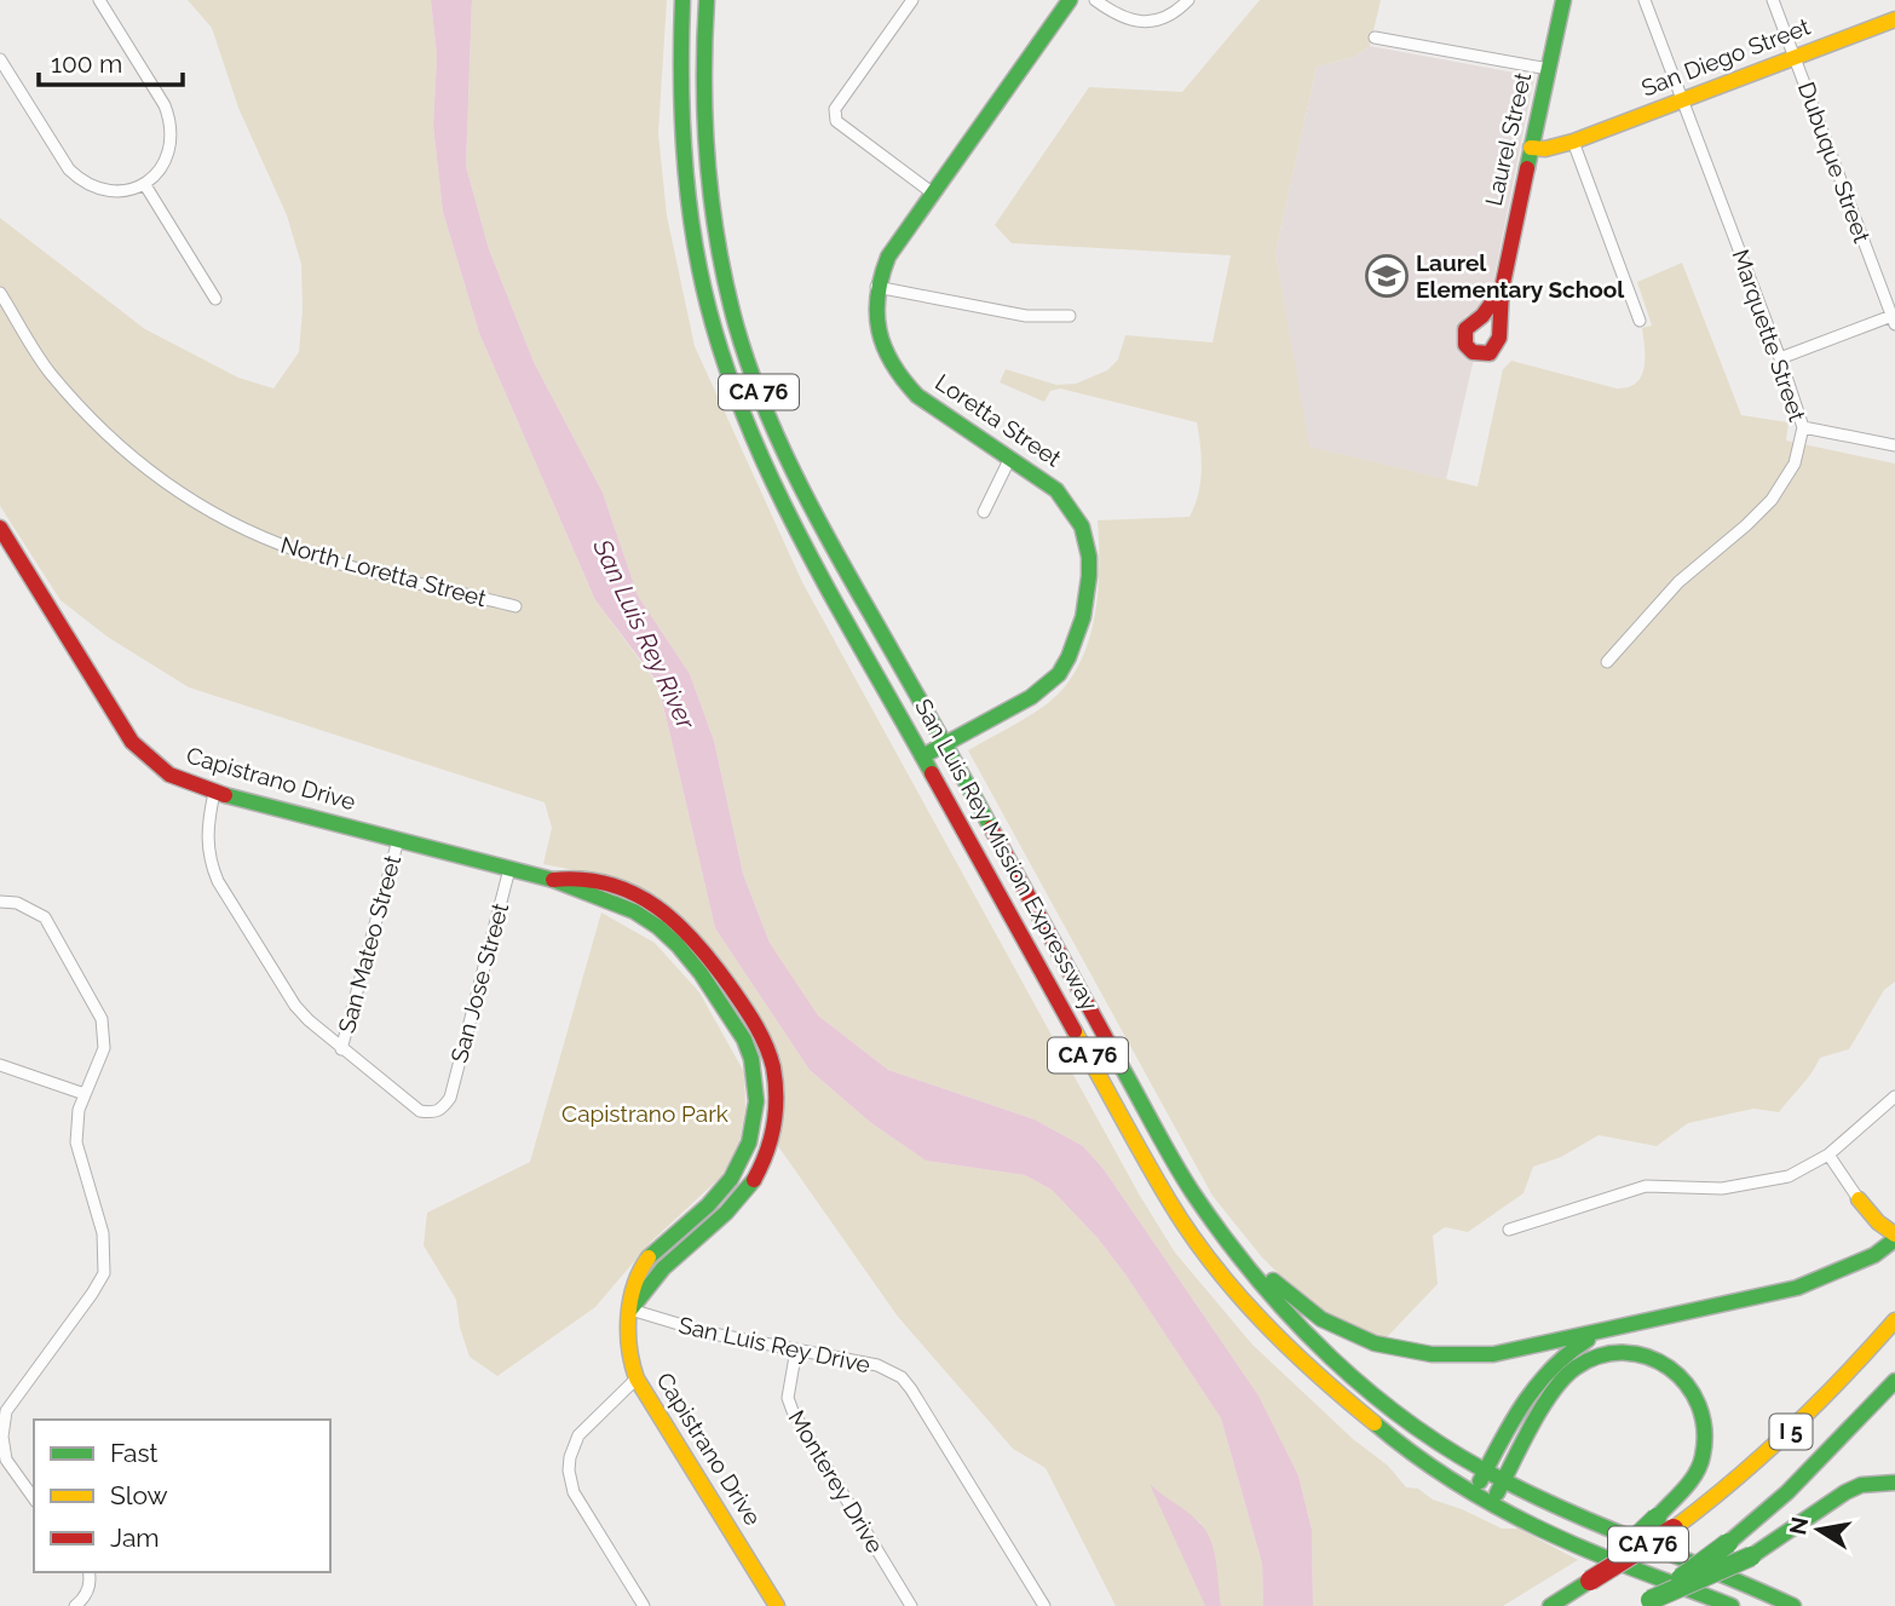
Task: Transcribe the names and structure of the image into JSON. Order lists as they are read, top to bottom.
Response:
{
  "streets": {
    "main road": [
      "San Diego Street",
      "Laurel Street",
      "CA 76",
      "Loretta Street",
      "Capistrano Drive",
      "San Luis Rey Mission Expressway",
      "I 5"
    ],
    "street": [
      "Dubuque Street",
      "Marquette Street",
      "North Loretta Street",
      "San Mateo Street",
      "San Jose Street",
      "San Luis Rey Drive",
      "Monterey Drive"
    ]
  },
  "crossings": [
    ["San Diego Street", "Laurel Street"],
    ["San Diego Street", "Dubuque Street"],
    ["San Diego Street", "Marquette Street"],
    ["CA 76", "San Luis Rey Mission Expressway"],
    ["Loretta Street", "San Luis Rey Mission Expressway"],
    ["Capistrano Drive", "San Mateo Street"],
    ["Capistrano Drive", "San Jose Street"],
    ["Capistrano Drive", "San Luis Rey Drive"],
    ["San Mateo Street", "San Jose Street"],
    ["San Luis Rey Drive", "Monterey Drive"]
  ],
  "water": ["San Luis Rey River"],
  "parks": ["Capistrano Park"],
  "places": {
    "school or university": ["Laurel Elementary School"]
  },
  "legend": ["Fast", "Slow", "Jam"],
  "scale_bar": "100 m",
  "north": "left"
}
